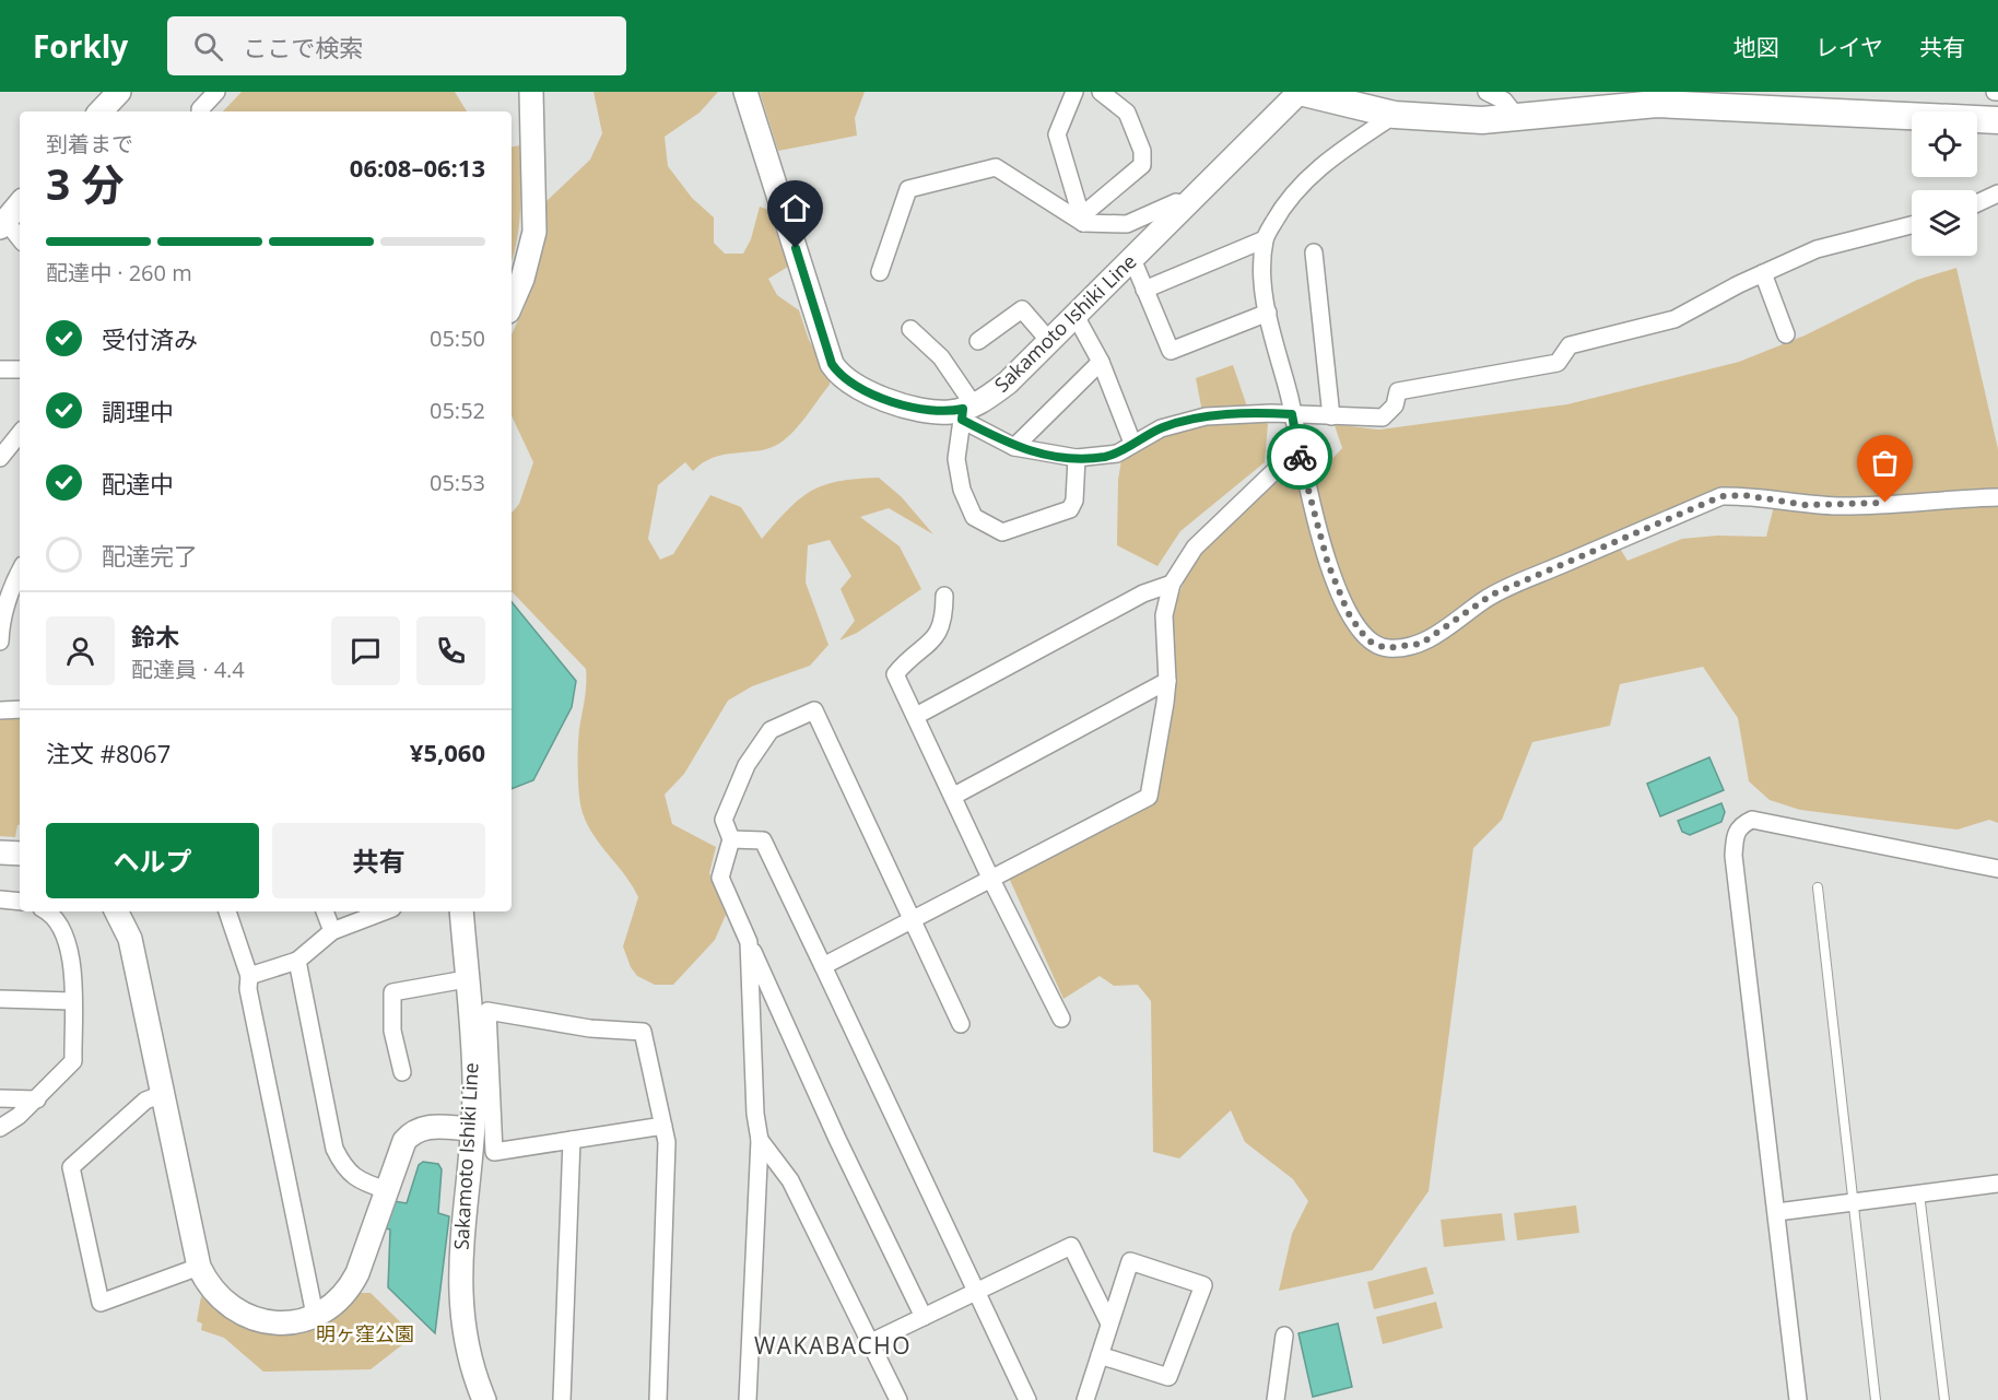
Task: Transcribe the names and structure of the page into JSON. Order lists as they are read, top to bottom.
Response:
{
  "streets": {
    "main road": ["Sakamoto Ishiki Line"]
  },
  "districts": ["WAKABACHO"],
  "parks": ["明ヶ窪公園"],
  "page": {
    "header": "Forkly",
    "search": "ここで検索",
    "nav": ["地図", "レイヤ", "共有"],
    "heading": ["3 分", "到着まで", "06:08–06:13"],
    "panel": [
      "鈴木",
      "配達員 · 4.4",
      "注文 #8067",
      "¥5,060"
    ],
    "bar": "配達中 · 260 m",
    "list": [
      ["受付済み", "05:50"],
      ["調理中", "05:52"],
      ["配達中", "05:53"],
      "配達完了"
    ],
    "buttons": ["ヘルプ", "共有"]
  }
}
